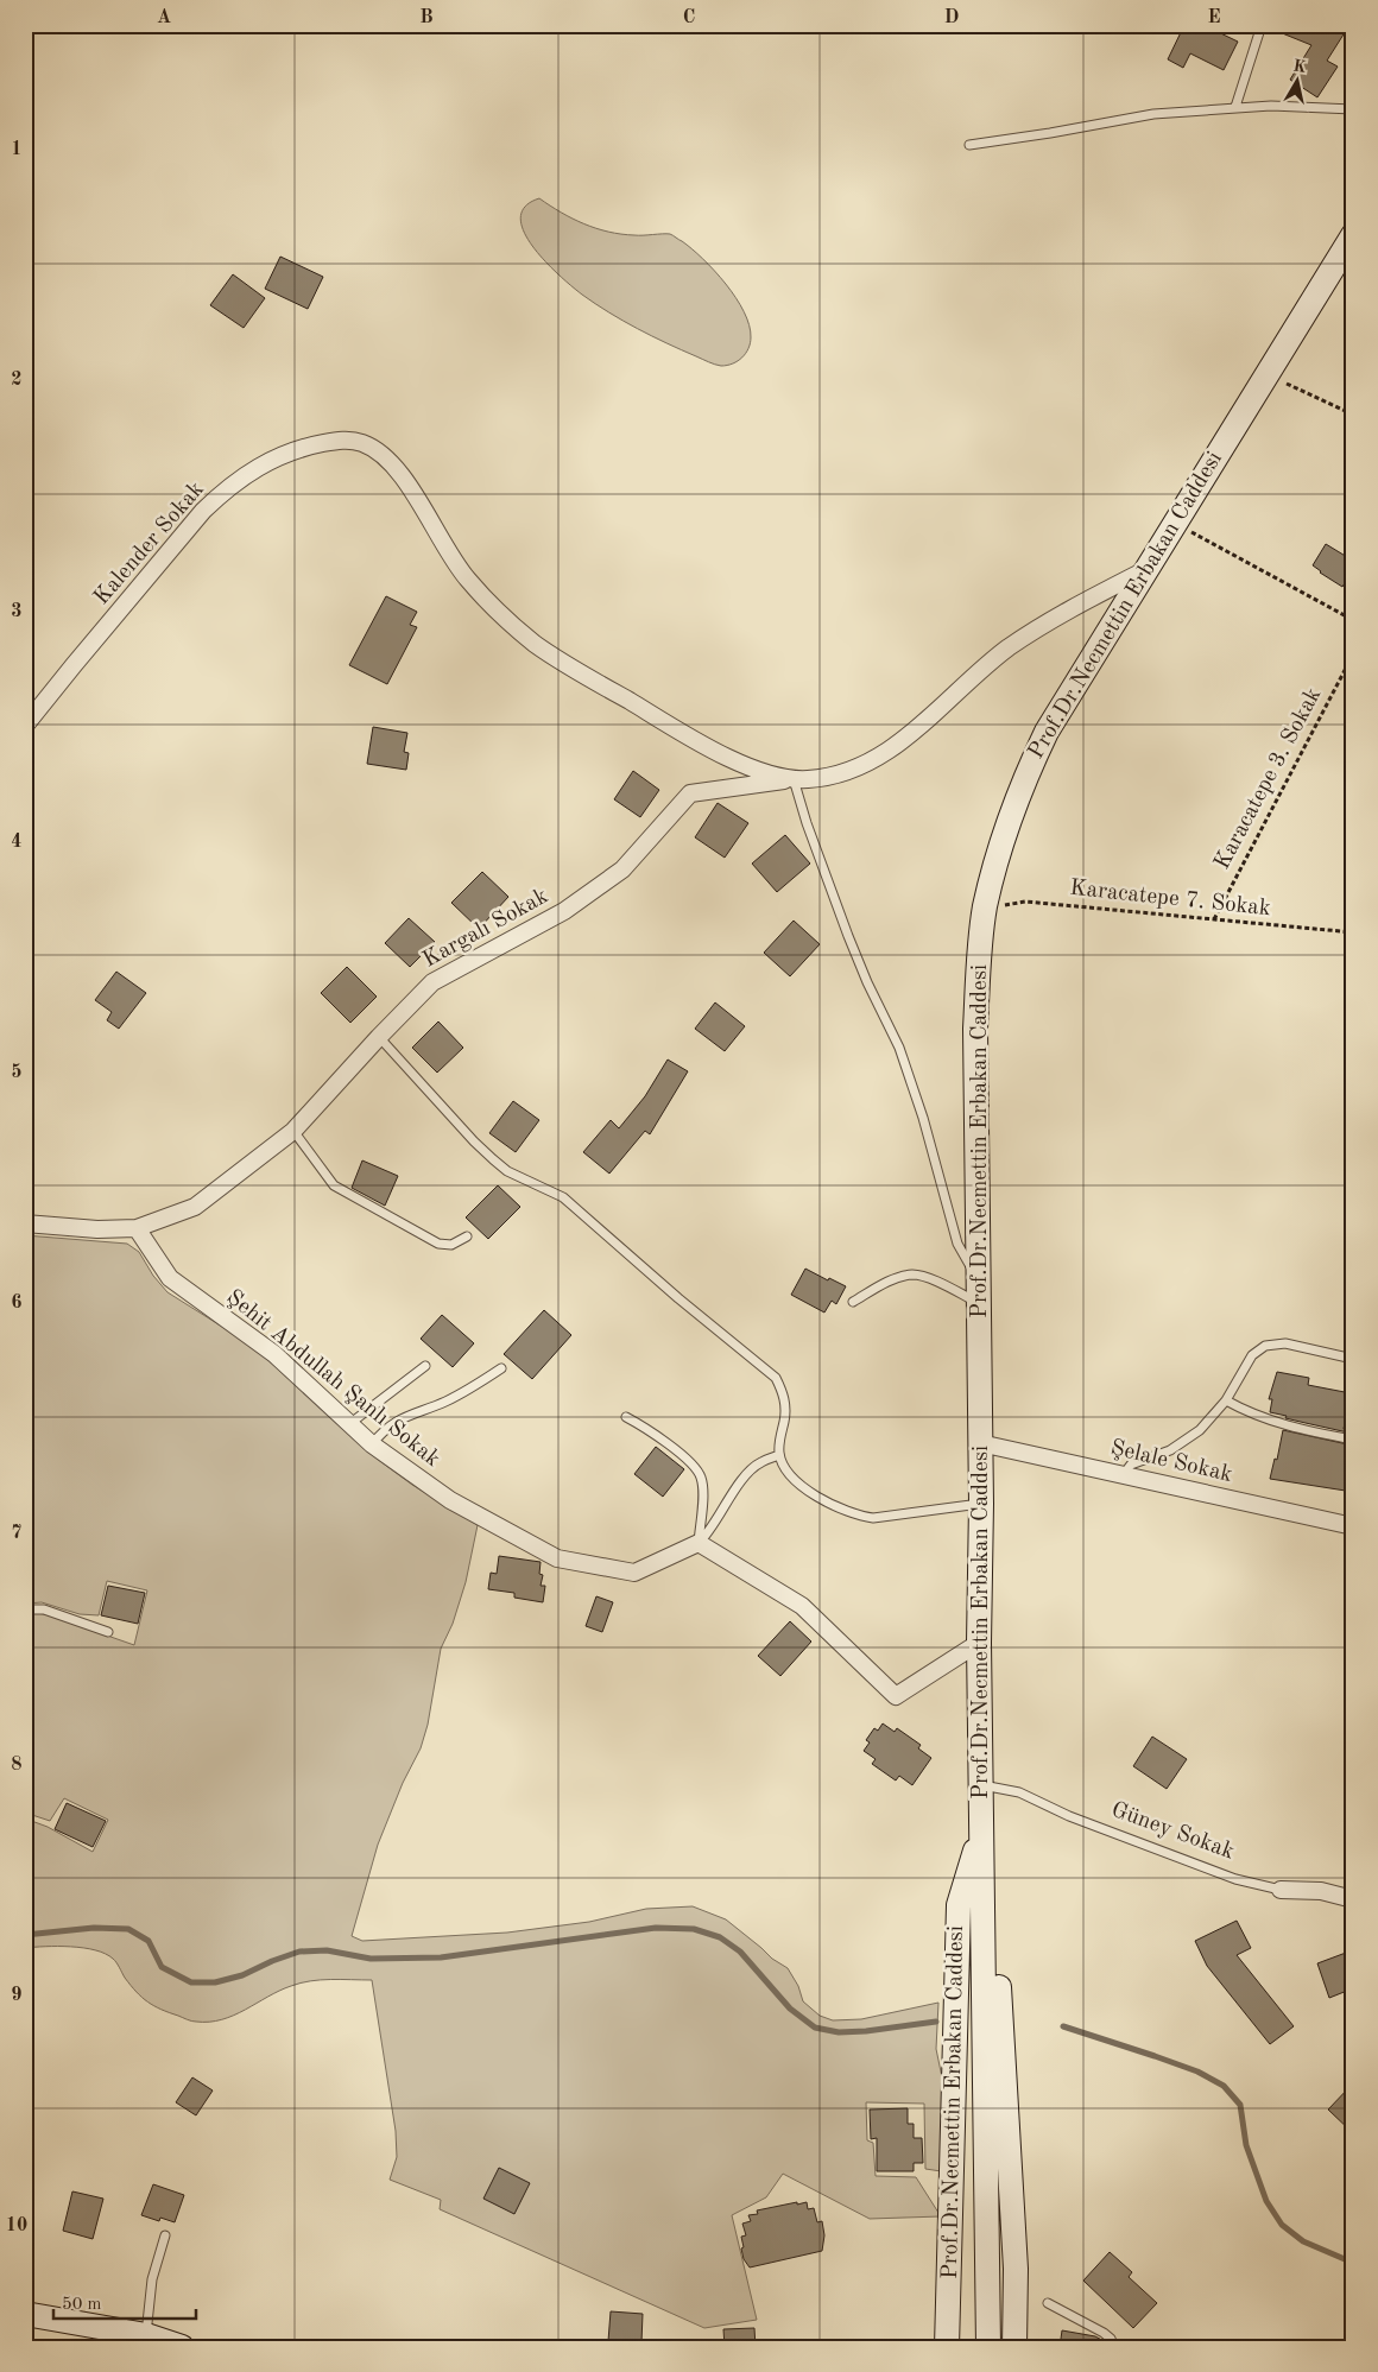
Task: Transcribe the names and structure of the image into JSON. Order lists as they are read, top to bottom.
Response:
{
  "streets": {
    "main road": ["Prof.Dr.Necmettin Erbakan Caddesi"],
    "street": [
      "Kalender Sokak",
      "Kargalı Sokak",
      "Şehit Abdullah Şanlı Sokak",
      "Şelale Sokak",
      "Güney Sokak"
    ],
    "path": ["Karacatepe 3. Sokak", "Karacatepe 7. Sokak"]
  },
  "crossings": [
    ["Kalender Sokak", "Kargalı Sokak"],
    ["Prof.Dr.Necmettin Erbakan Caddesi", "Karacatepe 7. Sokak"],
    ["Prof.Dr.Necmettin Erbakan Caddesi", "Kargalı Sokak"],
    ["Prof.Dr.Necmettin Erbakan Caddesi", "Şelale Sokak"],
    ["Prof.Dr.Necmettin Erbakan Caddesi", "Güney Sokak"],
    ["Karacatepe 3. Sokak", "Karacatepe 7. Sokak"],
    ["Kargalı Sokak", "Şehit Abdullah Şanlı Sokak"]
  ],
  "scale_bar": "50 m",
  "north": "top",
  "grid": {
    "columns": [
      "A",
      "B",
      "C",
      "D",
      "E"
    ],
    "rows": [
      "1",
      "2",
      "3",
      "4",
      "5",
      "6",
      "7",
      "8",
      "9",
      "10"
    ]
  }
}
